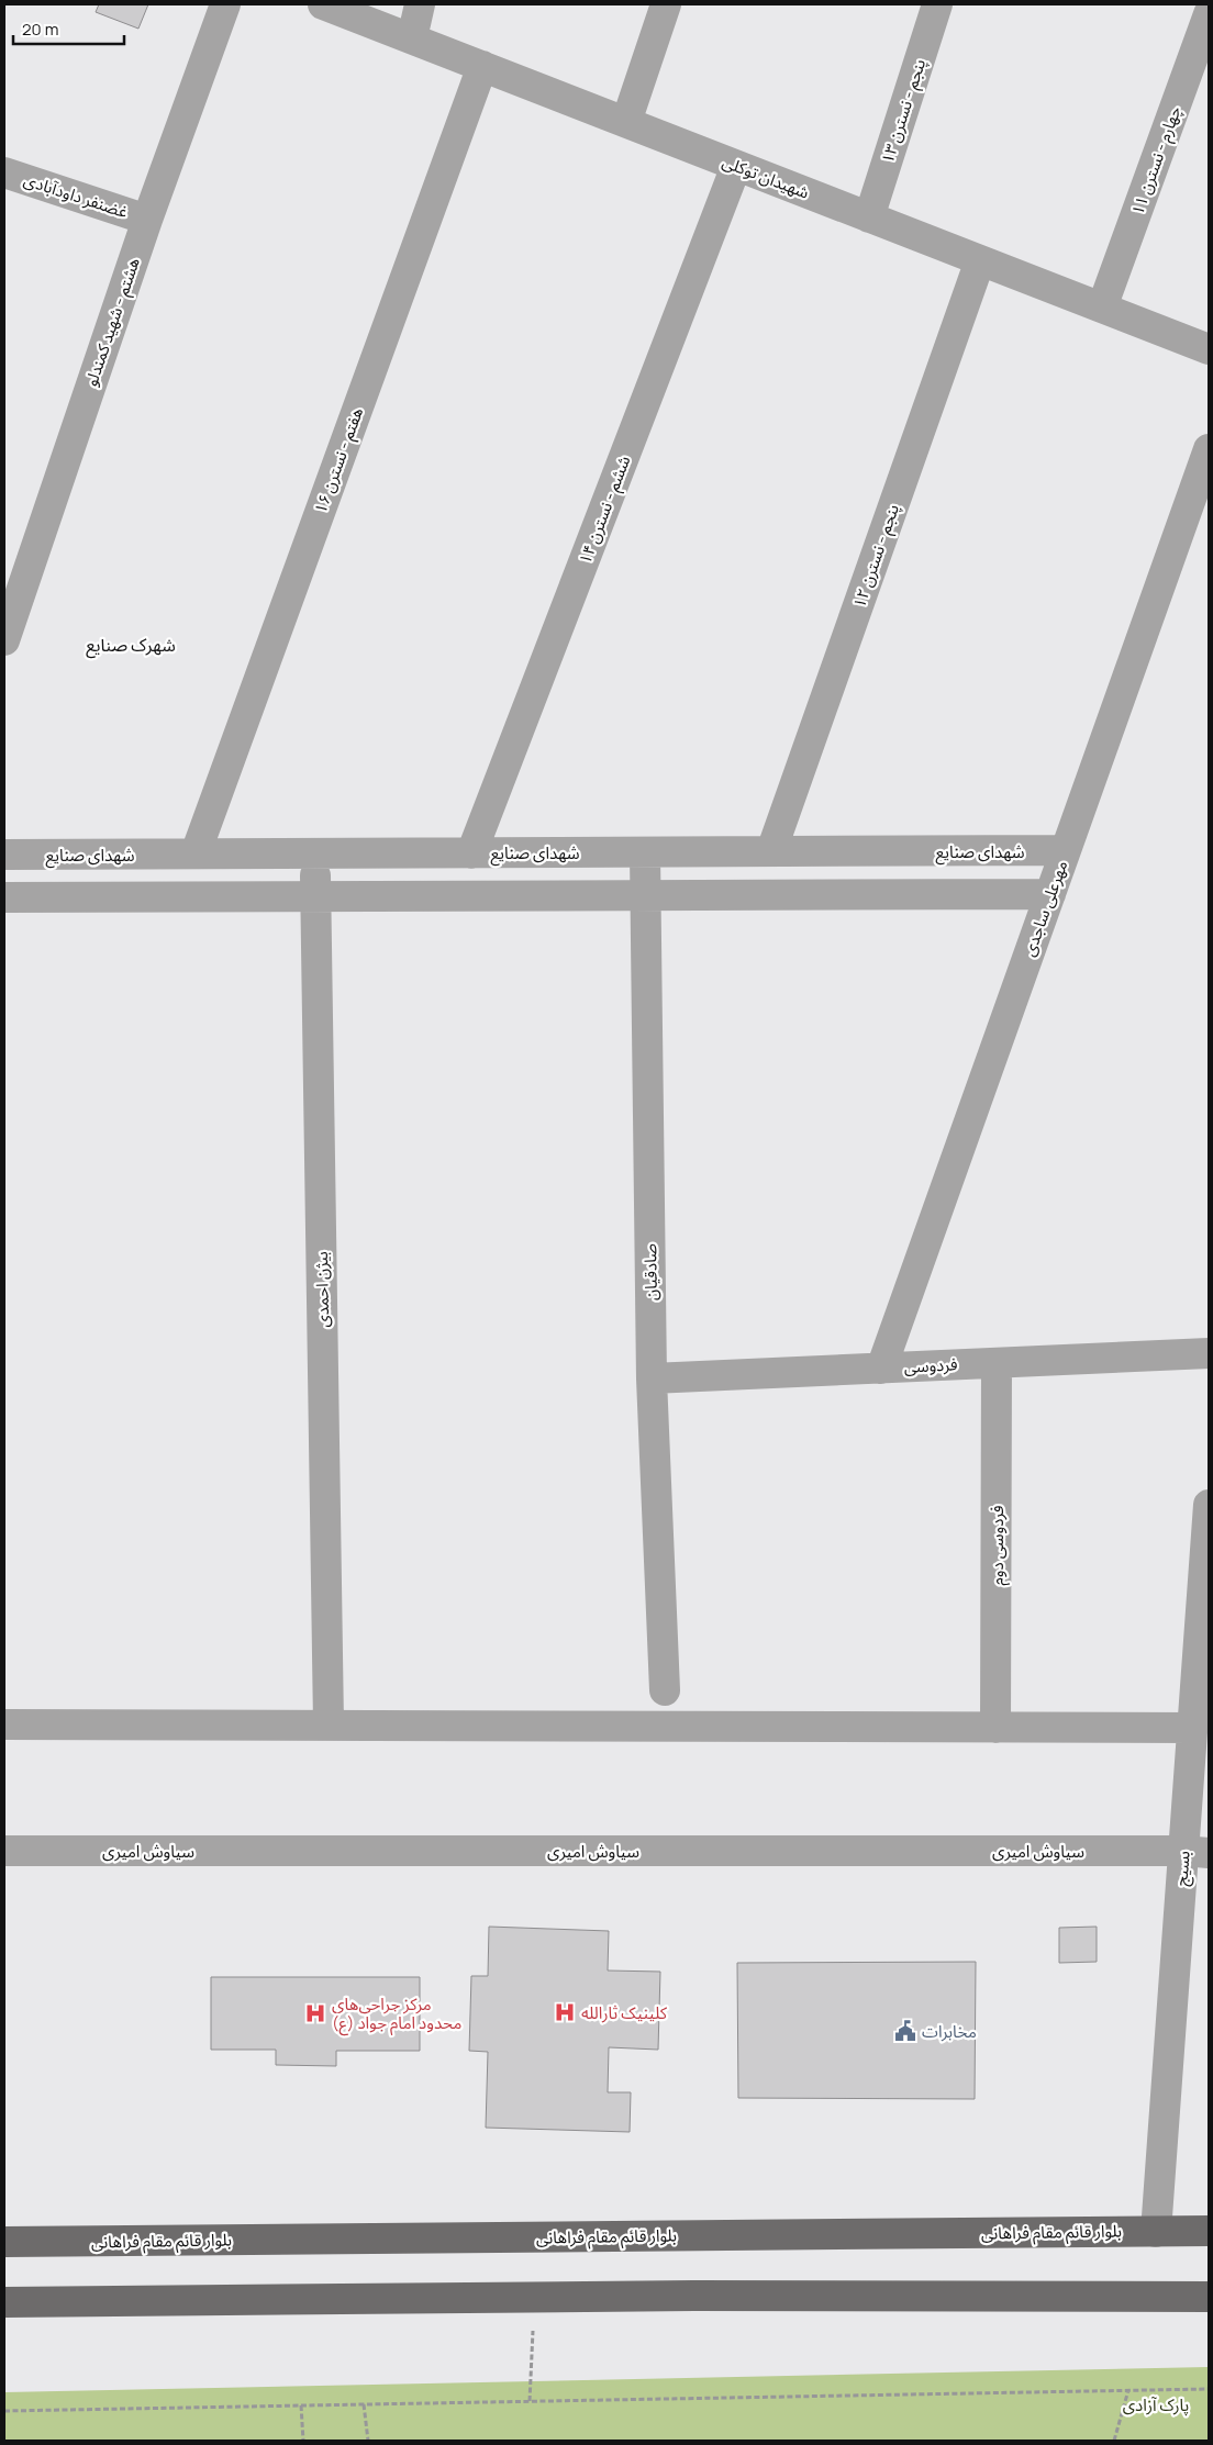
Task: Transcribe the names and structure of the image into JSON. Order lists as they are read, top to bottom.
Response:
{
  "streets": {
    "main road": ["بلوار قائم مقام فراهانی"],
    "street": [
      "پنجم - نسترن ۱۳",
      "چهارم - نسترن ۱۱",
      "شهیدان توکلی",
      "غضنفر داودآبادی",
      "هشتم - شهید کمندلو",
      "هفتم - نسترن ۱۶",
      "ششم - نسترن ۱۴",
      "پنجم - نسترن ۱۲",
      "شهدای صنایع",
      "مهرعلی ساجدی",
      "صادقیان",
      "بیژن احمدی",
      "فردوسی",
      "فردوسی دوم",
      "سیاوش امیری",
      "بسیج"
    ]
  },
  "crossings": [
    ["پنجم - نسترن ۱۳", "شهیدان توکلی"],
    ["چهارم - نسترن ۱۱", "شهیدان توکلی"],
    ["شهیدان توکلی", "هفتم - نسترن ۱۶"],
    ["شهیدان توکلی", "ششم - نسترن ۱۴"],
    ["شهیدان توکلی", "پنجم - نسترن ۱۲"],
    ["غضنفر داودآبادی", "هشتم - شهید کمندلو"],
    ["هفتم - نسترن ۱۶", "شهدای صنایع"],
    ["ششم - نسترن ۱۴", "شهدای صنایع"],
    ["پنجم - نسترن ۱۲", "شهدای صنایع"],
    ["شهدای صنایع", "مهرعلی ساجدی"],
    ["شهدای صنایع", "صادقیان"],
    ["شهدای صنایع", "بیژن احمدی"],
    ["مهرعلی ساجدی", "فردوسی"],
    ["صادقیان", "فردوسی"],
    ["فردوسی", "فردوسی دوم"],
    ["سیاوش امیری", "بسیج"],
    ["بسیج", "بلوار قائم مقام فراهانی"]
  ],
  "districts": ["شهرک صنایع"],
  "parks": ["پارک آزادی"],
  "places": {
    "hospital": ["کلینیک ثارالله", "مرکز جراحی‌های محدود امام جواد (ع)"],
    "public building": ["مخابرات"]
  },
  "scale_bar": "20 m"
}
